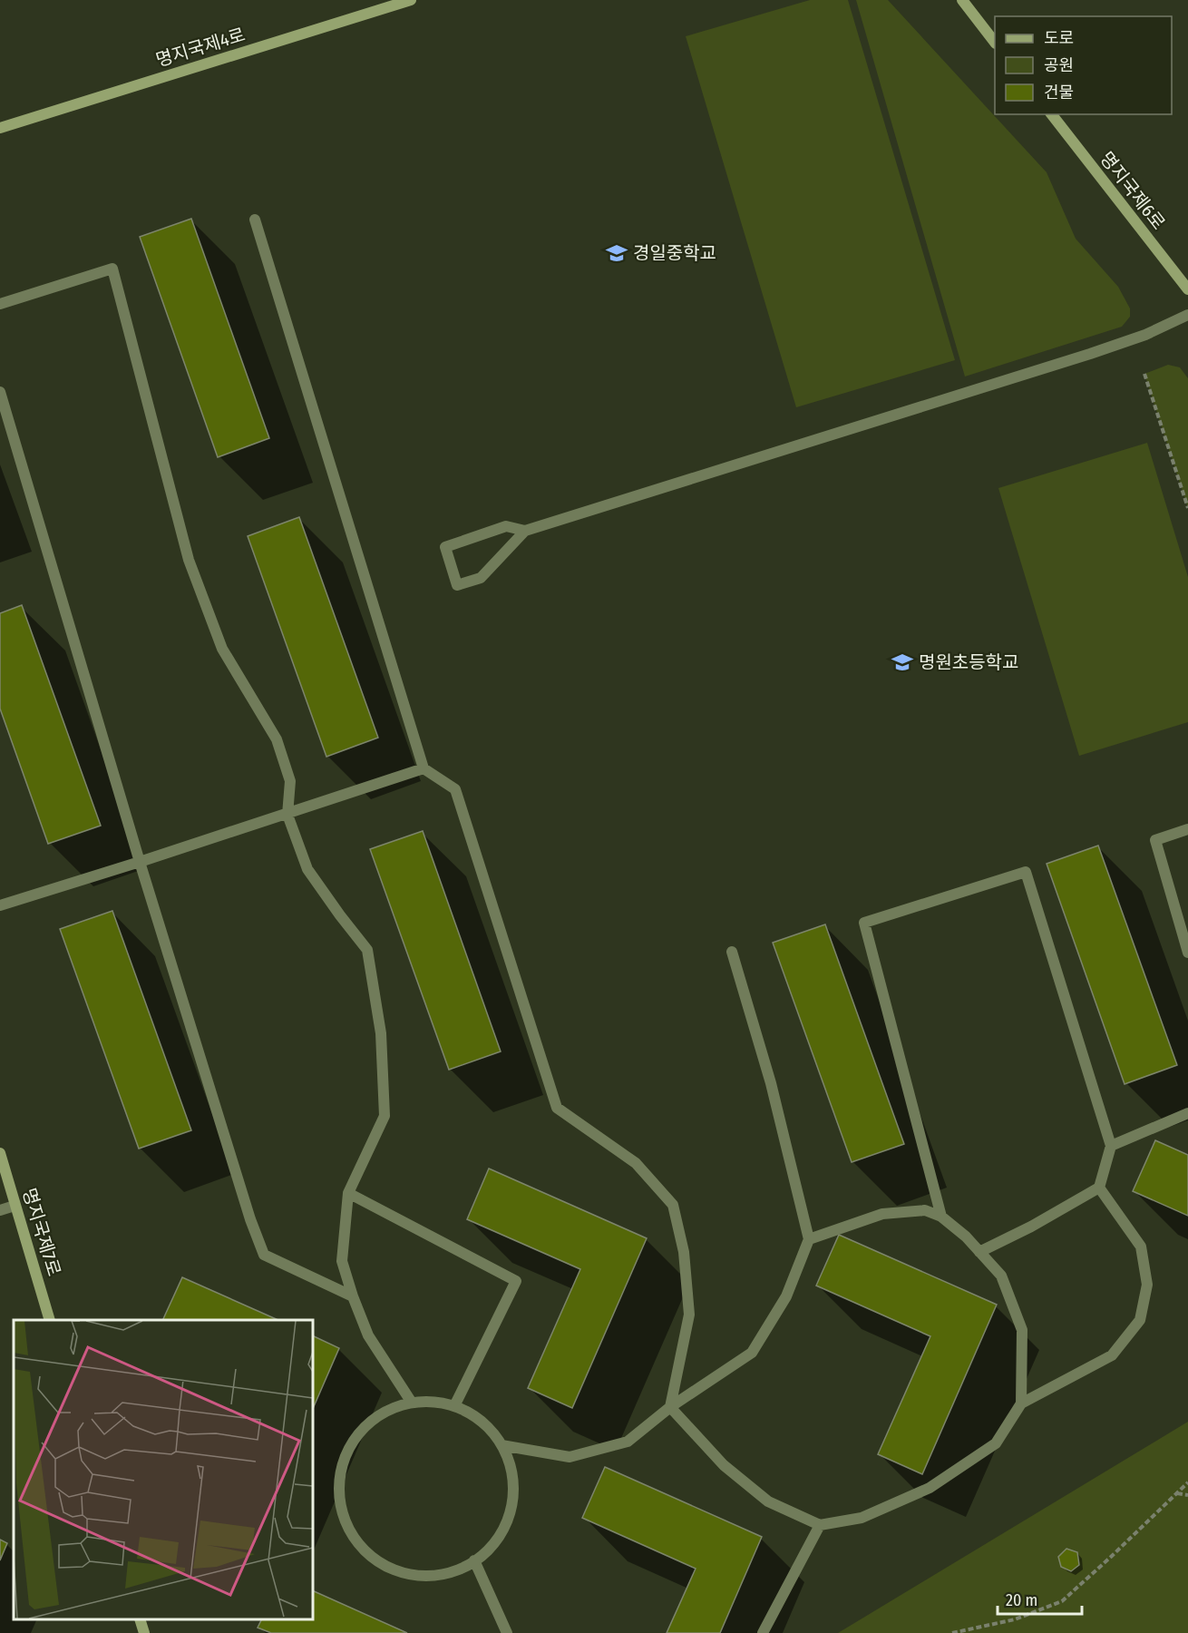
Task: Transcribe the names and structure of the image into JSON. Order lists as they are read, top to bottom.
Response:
{
  "streets": {
    "street": ["명지국제4로", "명지국제6로", "명지국제7로"]
  },
  "places": {
    "school or university": ["경일중학교", "명원초등학교"]
  },
  "legend": ["도로", "공원", "건물"],
  "scale_bar": "20 m"
}
